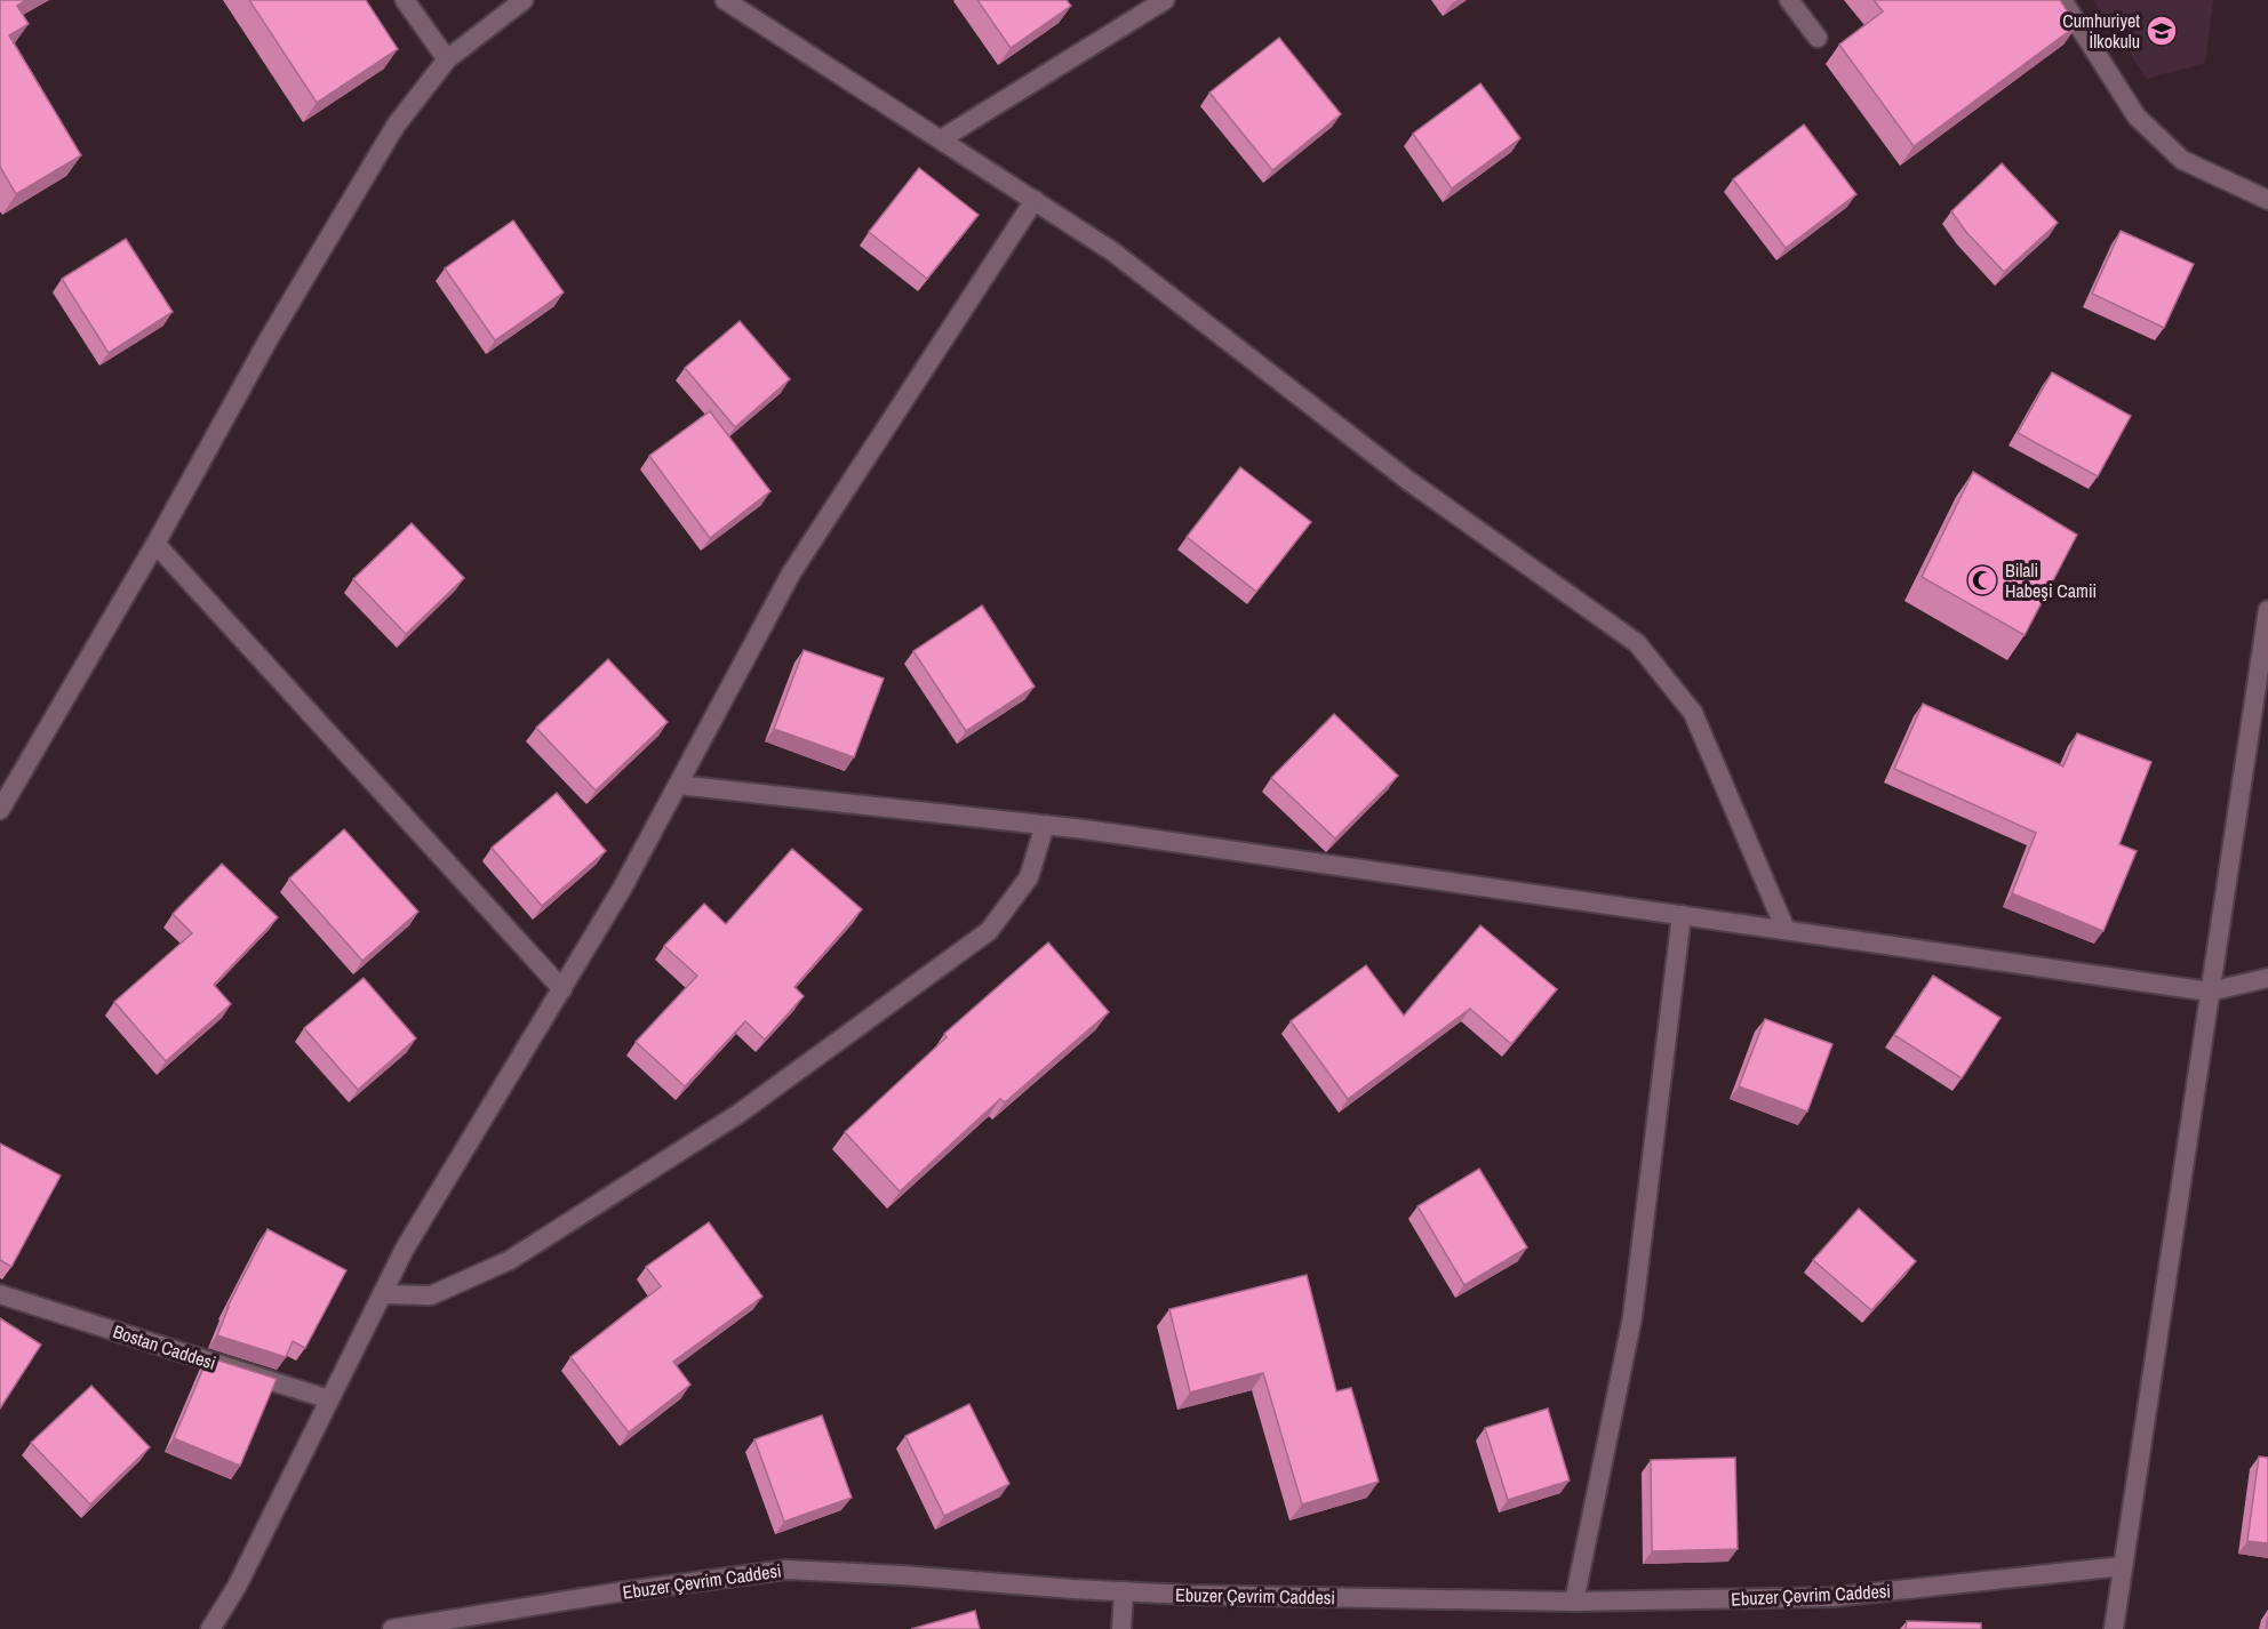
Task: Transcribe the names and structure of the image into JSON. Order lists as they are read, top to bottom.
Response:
{
  "streets": {
    "street": ["Bostan Caddesi", "Ebuzer Çevrim Caddesi"]
  },
  "places": {
    "school or university": ["Cumhuriyet İlkokulu"],
    "mosque": ["Bilali Habeşi Camii"]
  }
}
